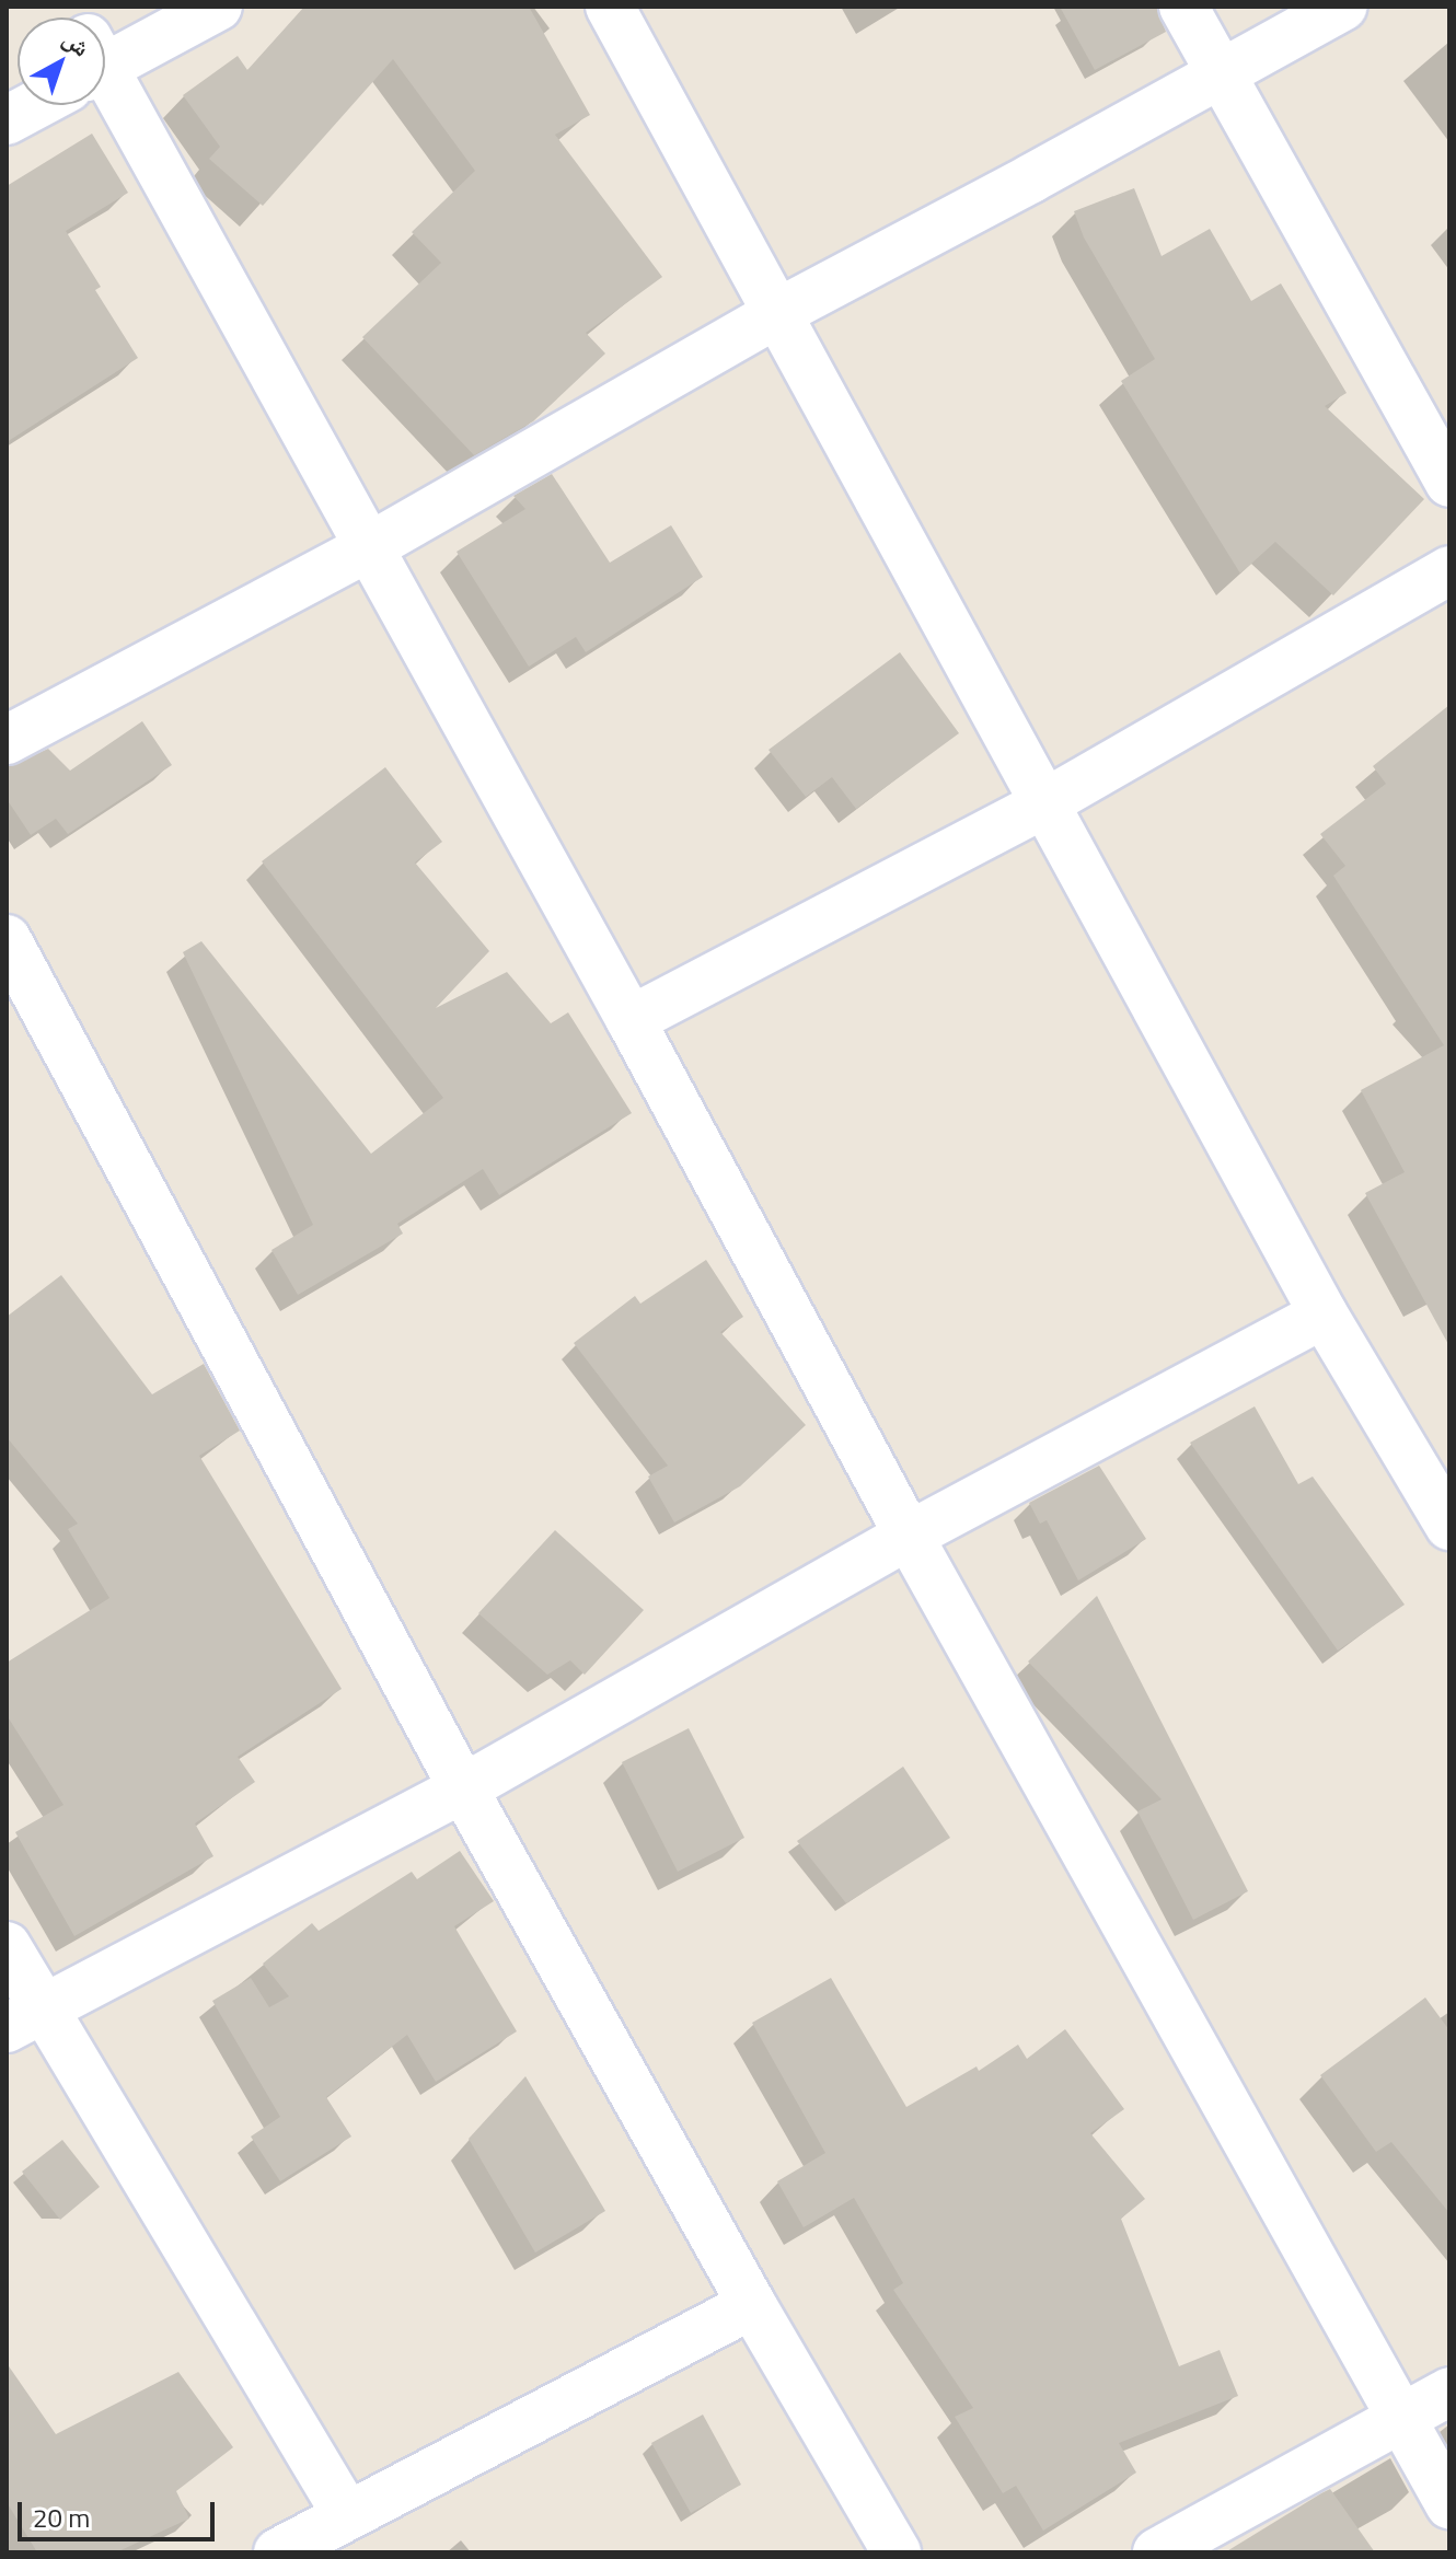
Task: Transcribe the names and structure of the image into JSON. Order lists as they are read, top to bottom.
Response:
{
  "scale_bar": "20 m",
  "north": "top right"
}
